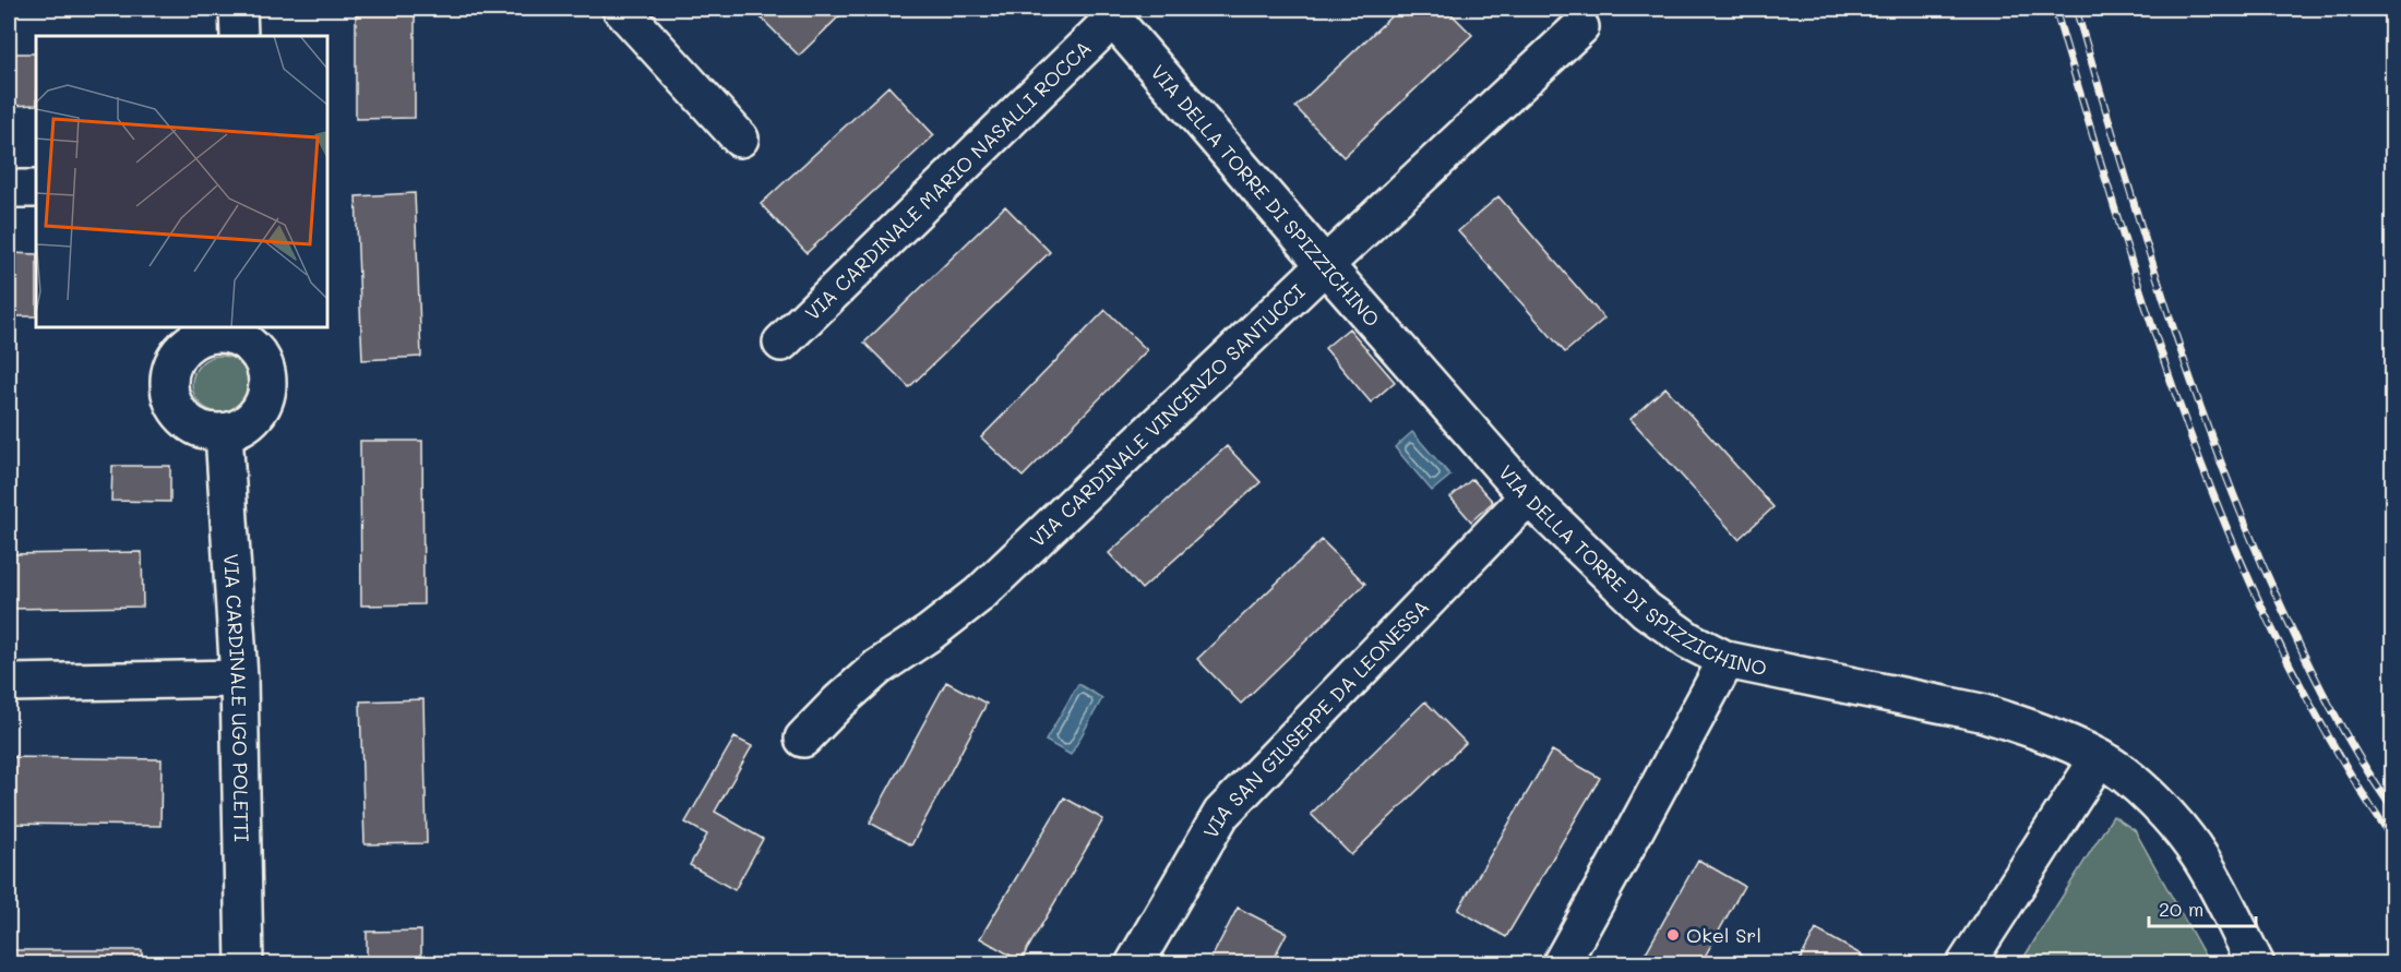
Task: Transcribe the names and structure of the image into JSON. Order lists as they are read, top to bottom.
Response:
{
  "streets": {
    "street": [
      "VIA CARDINALE MARIO NASALLI ROCCA",
      "VIA DELLA TORRE DI SPIZZICHINO",
      "VIA CARDINALE VINCENZO SANTUCCI",
      "VIA CARDINALE UGO POLETTI",
      "VIA SAN GIUSEPPE DA LEONESSA"
    ]
  },
  "crossings": [
    ["VIA CARDINALE MARIO NASALLI ROCCA", "VIA DELLA TORRE DI SPIZZICHINO"],
    ["VIA DELLA TORRE DI SPIZZICHINO", "VIA CARDINALE VINCENZO SANTUCCI"],
    ["VIA DELLA TORRE DI SPIZZICHINO", "VIA SAN GIUSEPPE DA LEONESSA"]
  ],
  "places": ["Okel Srl"],
  "scale_bar": "20 m"
}
